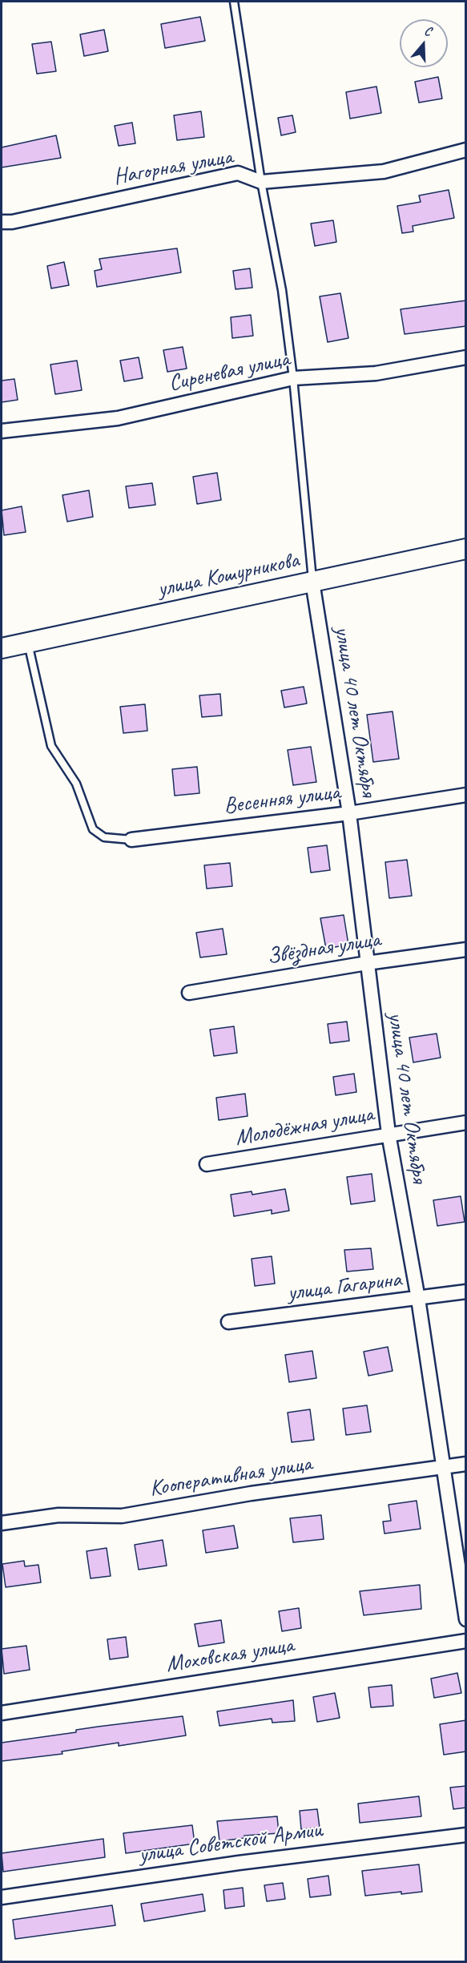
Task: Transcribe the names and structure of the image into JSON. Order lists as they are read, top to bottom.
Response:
{
  "streets": {
    "main road": ["улица Кошурникова"],
    "street": [
      "Нагорная улица",
      "Сиреневая улица",
      "улица 40 лет Октября",
      "Весенняя улица",
      "Звёздная улица",
      "Молодёжная улица",
      "улица Гагарина",
      "Кооперативная улица",
      "Моховская улица",
      "улица Советской Армии"
    ]
  },
  "crossings": [
    ["улица Кошурникова", "улица 40 лет Октября"],
    ["улица 40 лет Октября", "Весенняя улица"],
    ["улица 40 лет Октября", "Звёздная улица"],
    ["улица 40 лет Октября", "Молодёжная улица"],
    ["улица 40 лет Октября", "улица Гагарина"],
    ["улица 40 лет Октября", "Кооперативная улица"]
  ],
  "north": "top"
}
